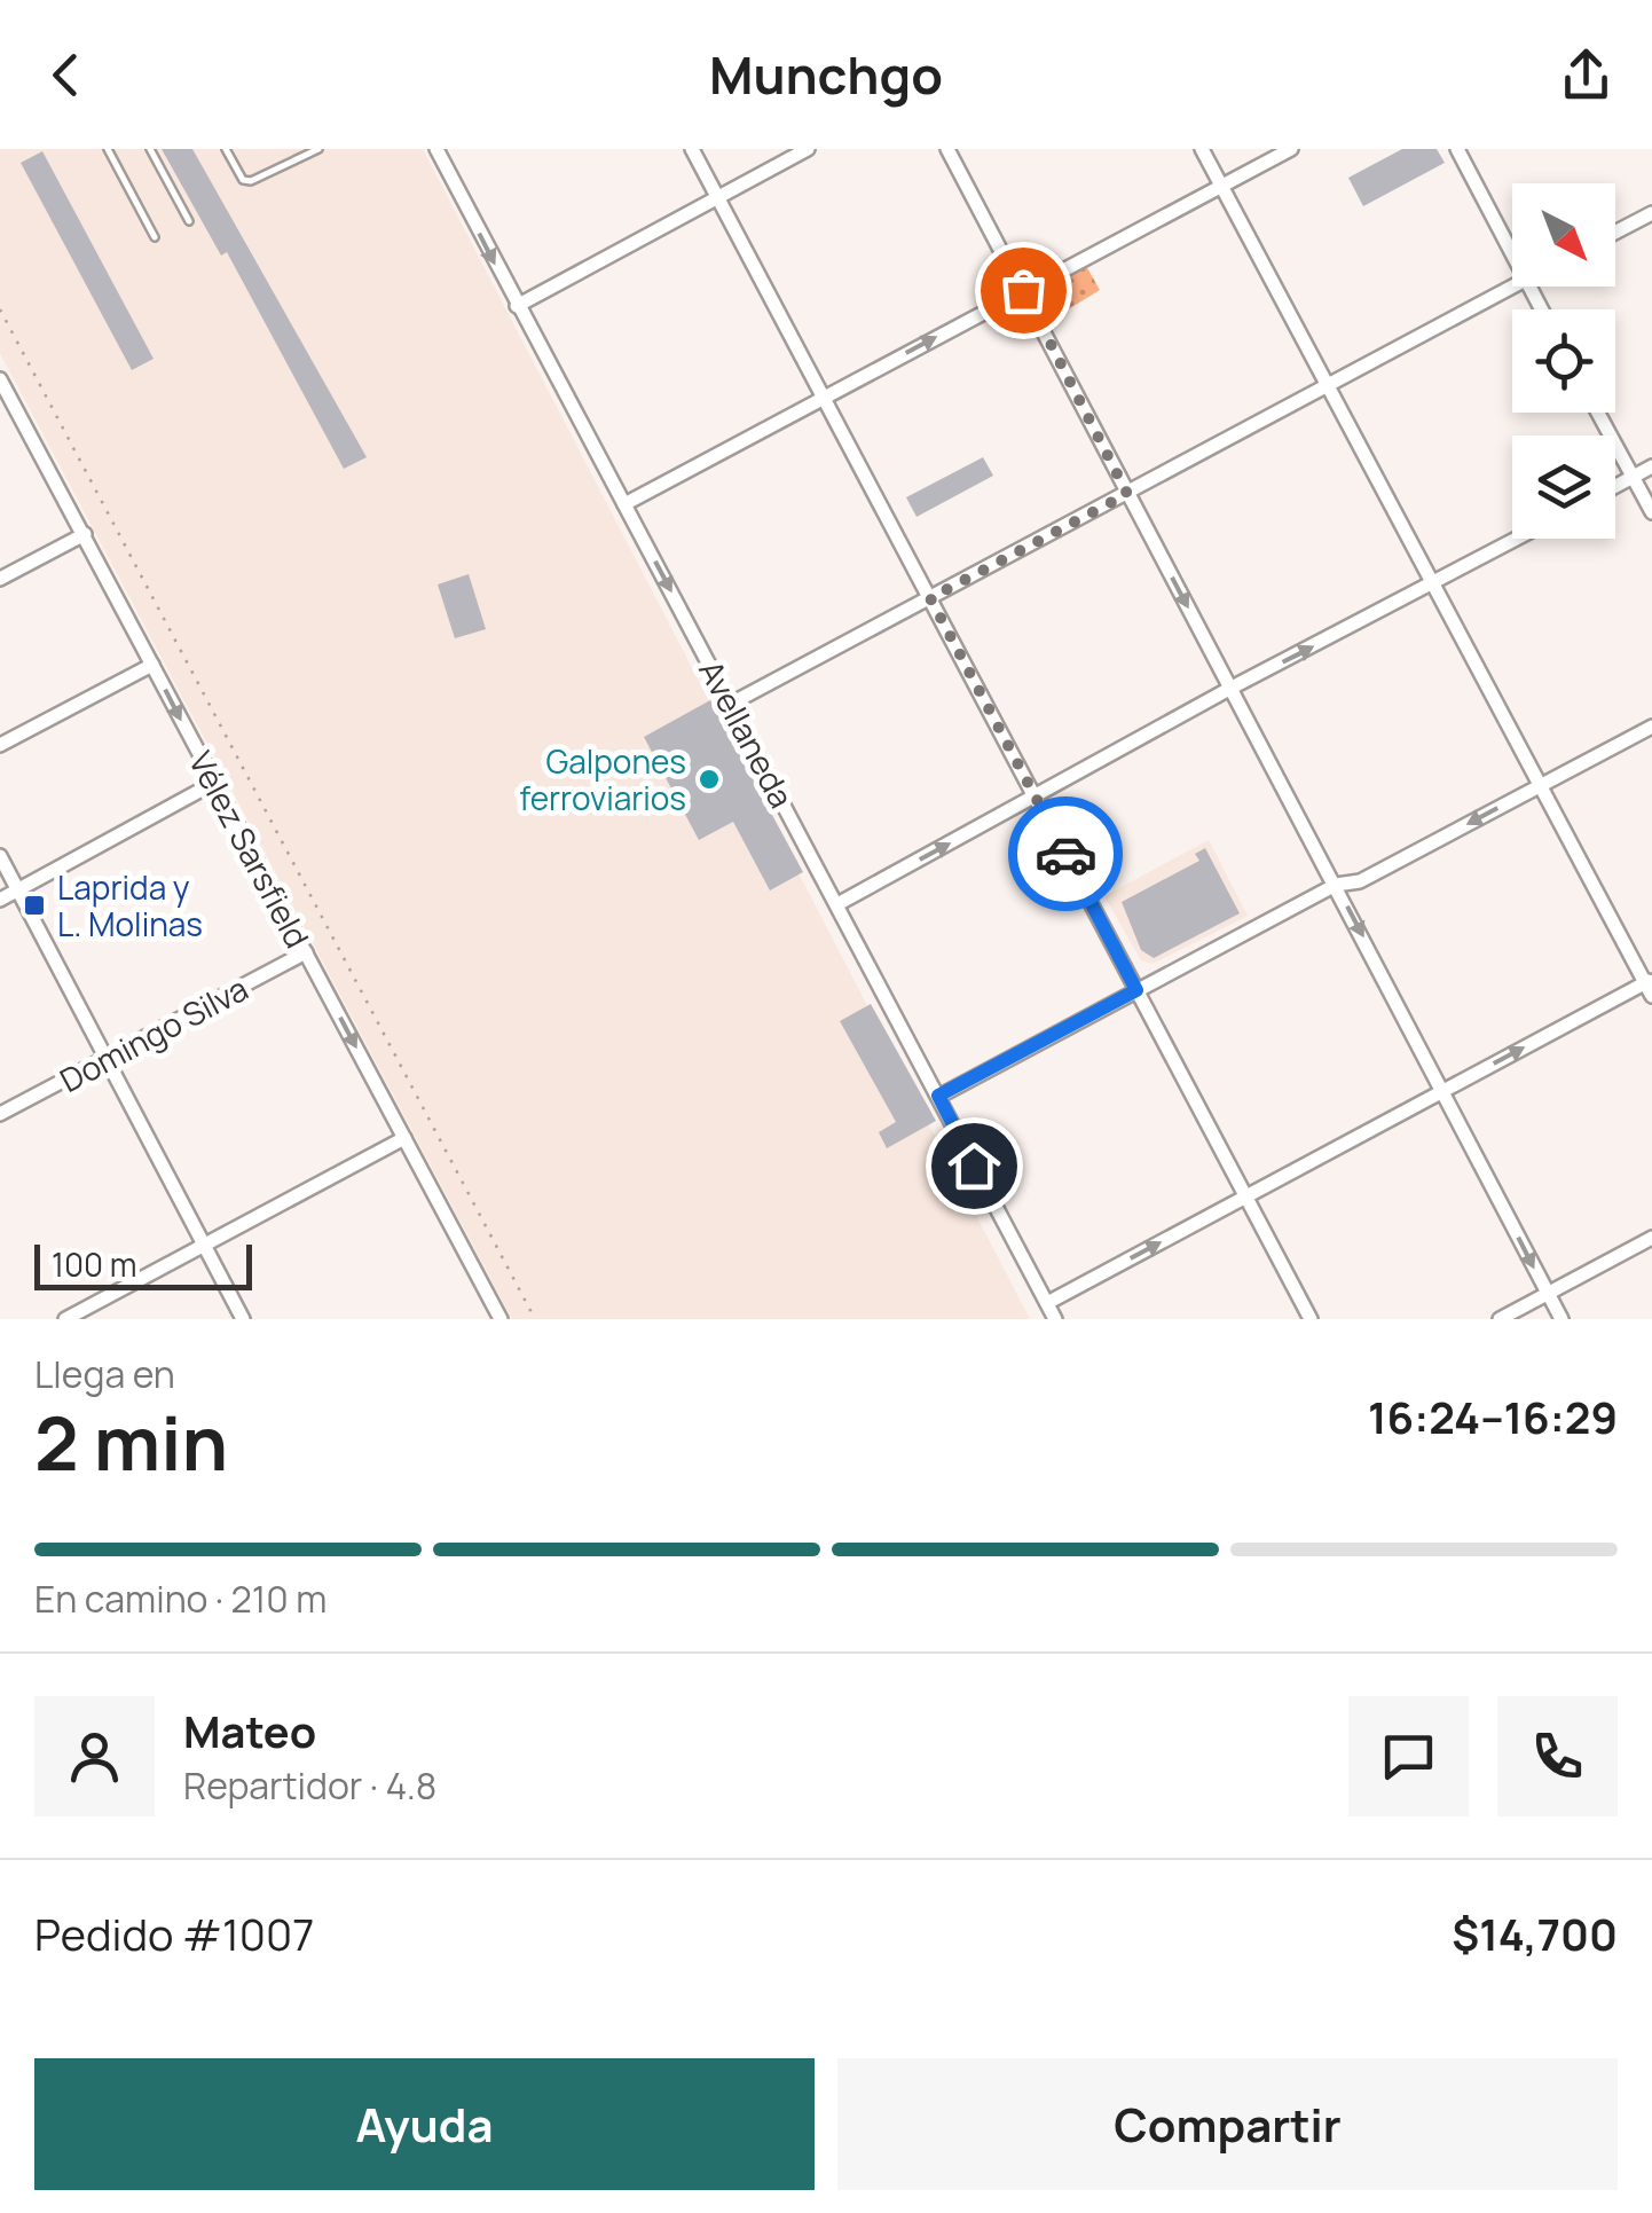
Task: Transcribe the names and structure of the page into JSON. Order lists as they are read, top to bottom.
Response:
{
  "streets": {
    "street": ["Avellaneda", "Vélez Sarsfield", "Domingo Silva"]
  },
  "crossings": [
    ["Vélez Sarsfield", "Domingo Silva"]
  ],
  "places": {
    "other": ["Galpones ferroviarios"],
    "transit": ["Laprida y L. Molinas"]
  },
  "scale_bar": "100 m",
  "north": "bottom right",
  "page": {
    "header": "Munchgo",
    "scale": "100 m",
    "heading": ["2 min", "Llega en", "16:24–16:29"],
    "panel": [
      "Mateo",
      "Repartidor · 4.8",
      "Pedido #1007",
      "$14,700"
    ],
    "bar": "En camino · 210 m",
    "buttons": ["Ayuda", "Compartir"]
  }
}
